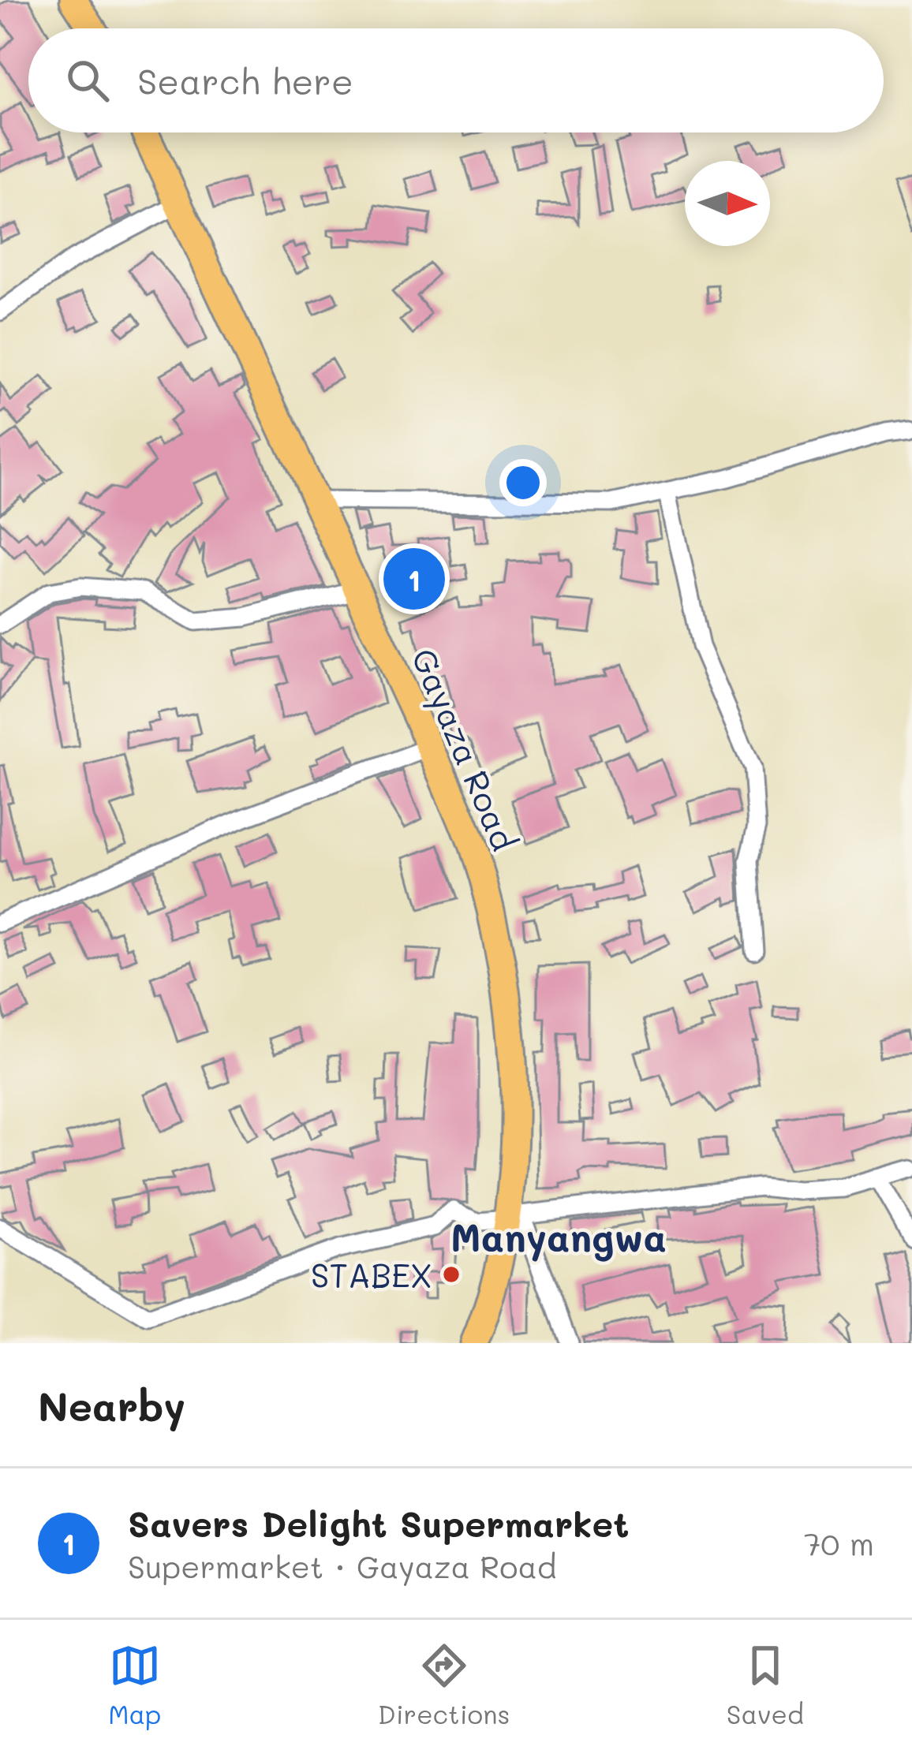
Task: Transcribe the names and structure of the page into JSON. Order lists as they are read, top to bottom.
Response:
{
  "streets": {
    "main road": ["Gayaza Road"]
  },
  "districts": ["Manyangwa"],
  "places": ["STABEX"],
  "north": "right",
  "page": {
    "search": "Search here",
    "pins": "1",
    "heading": "Nearby",
    "list": [
      {
        "mark": "1",
        "name": "Savers Delight Supermarket",
        "note": "Supermarket · Gayaza Road",
        "value": "70 m"
      }
    ],
    "nav": ["Map", "Directions", "Saved"]
  }
}
